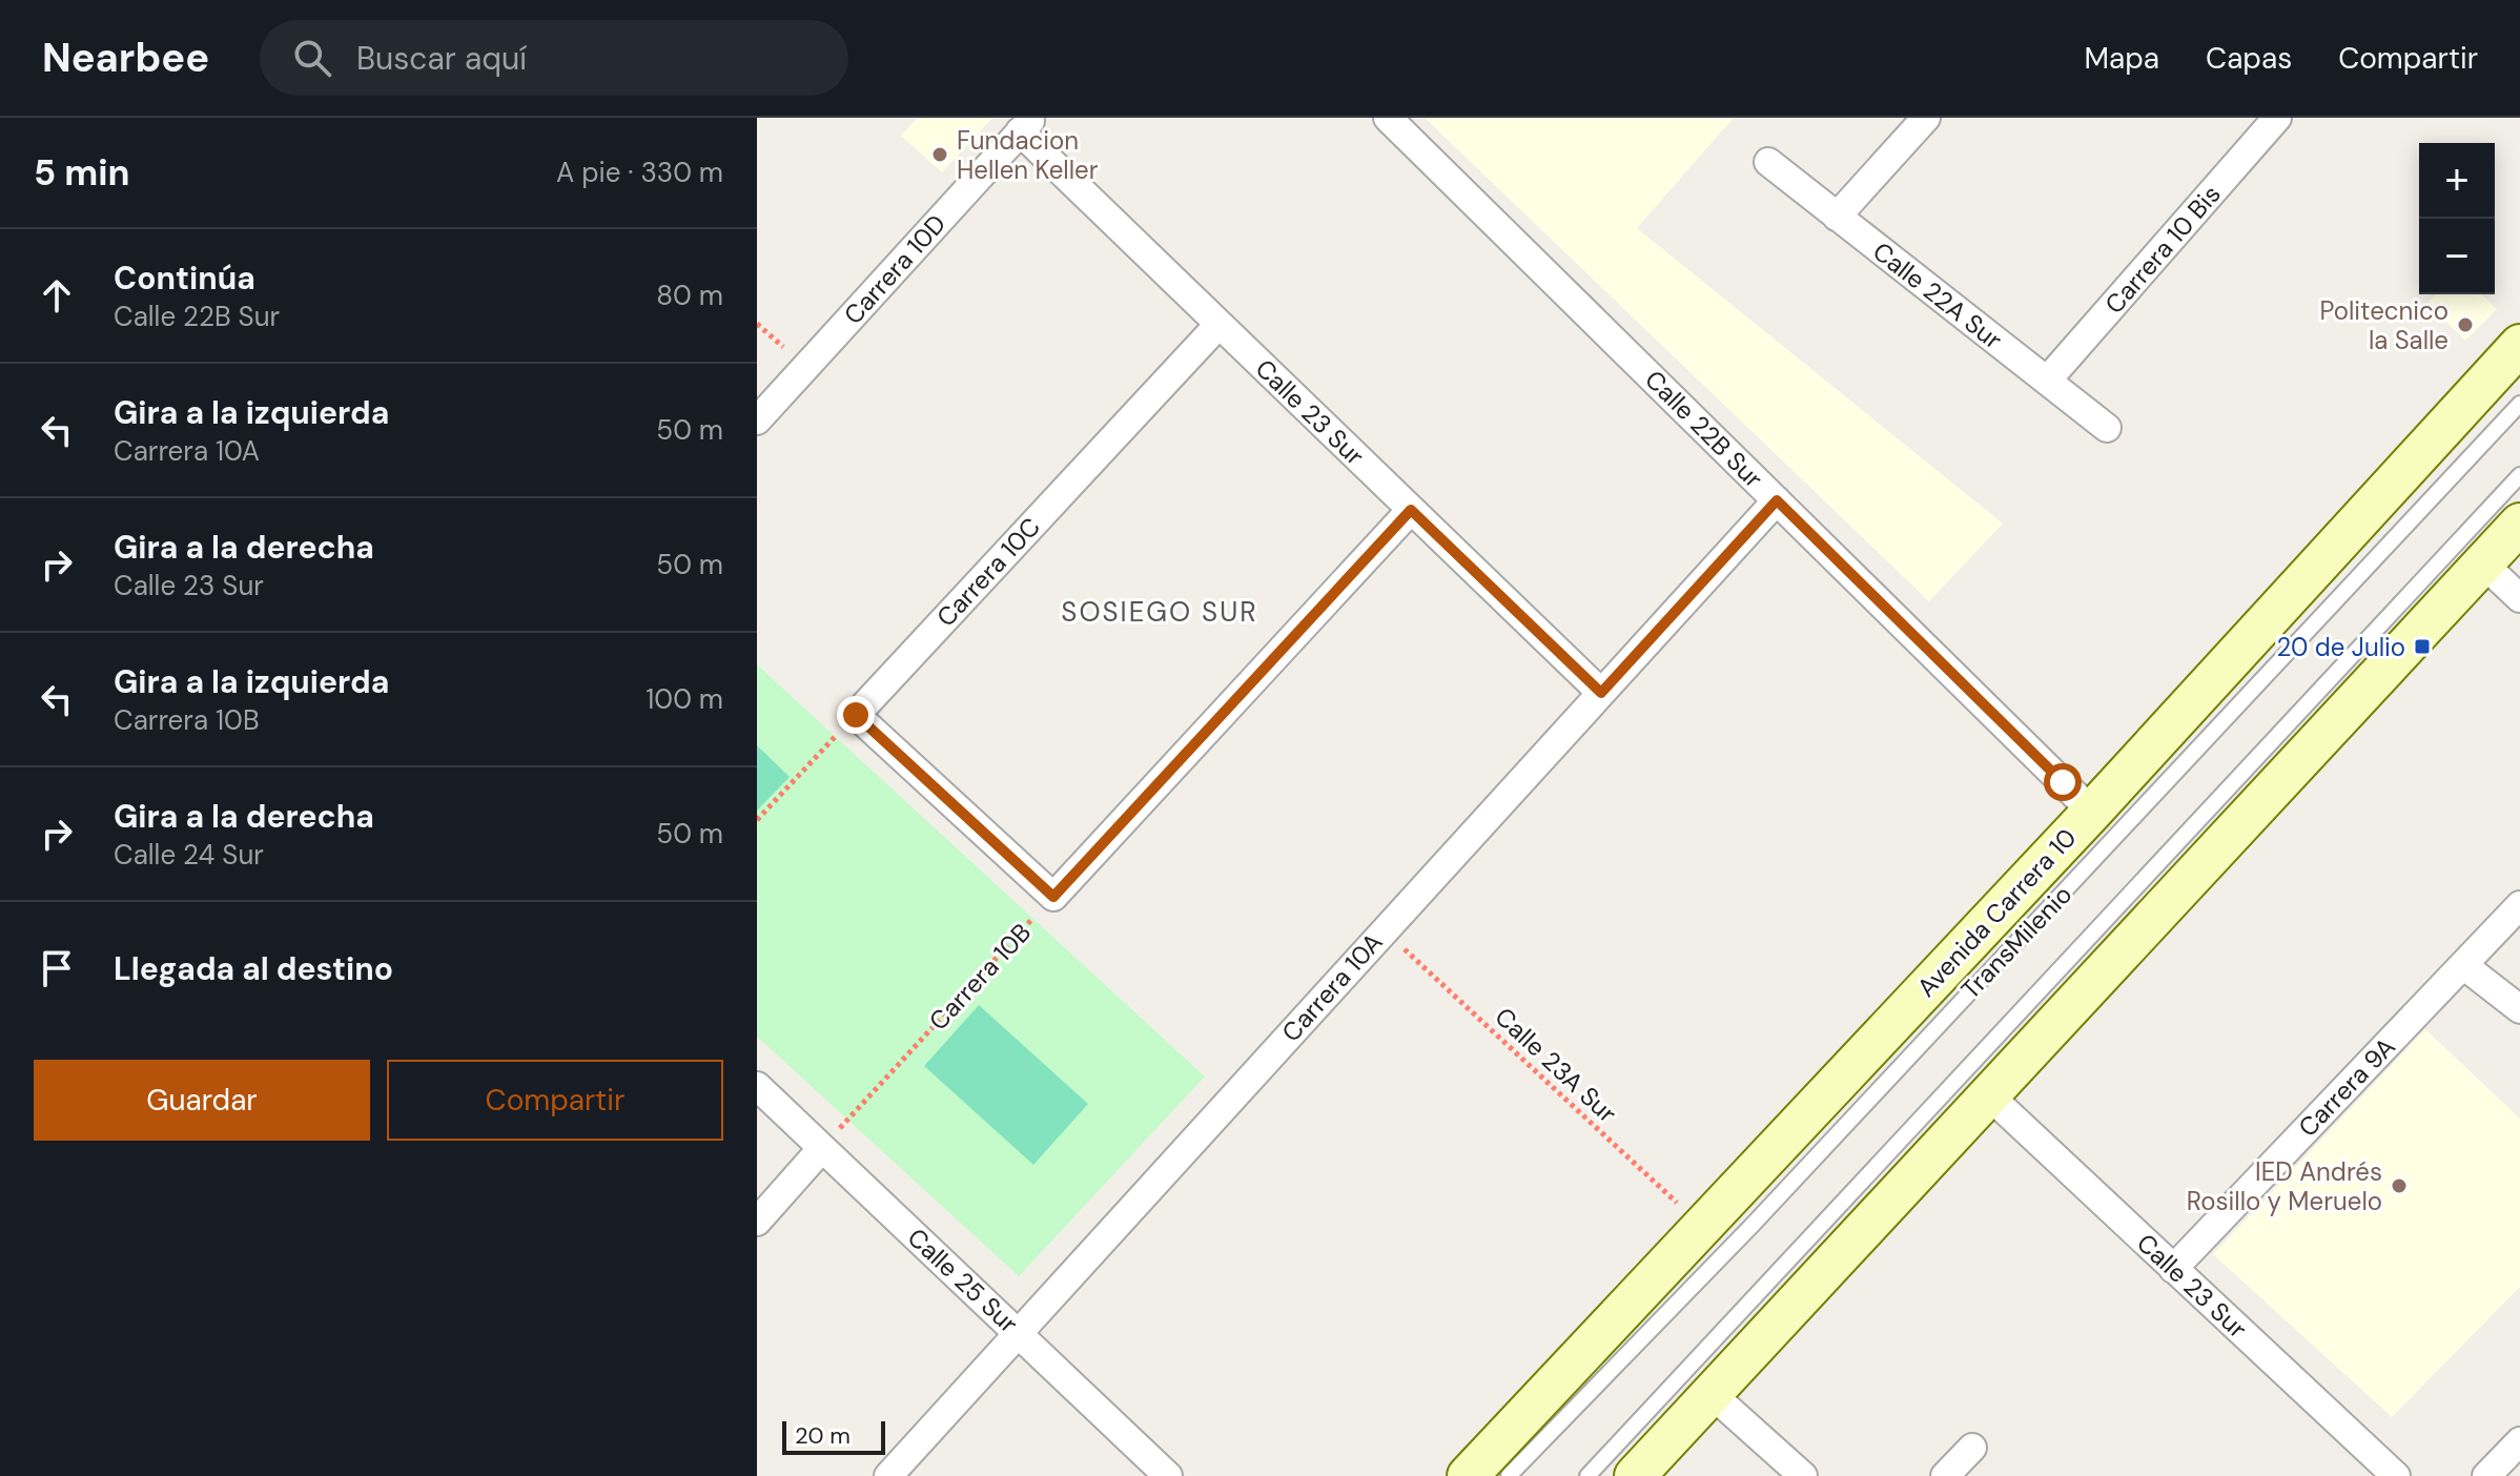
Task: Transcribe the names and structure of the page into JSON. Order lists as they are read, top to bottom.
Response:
{
  "streets": {
    "main road": ["Avenida Carrera 10"],
    "street": [
      "Carrera 10 Bis",
      "Carrera 10D",
      "Calle 22A Sur",
      "Calle 23 Sur",
      "Calle 22B Sur",
      "Carrera 10C",
      "Carrera 10A",
      "Carrera 9A",
      "Calle 25 Sur"
    ],
    "lane": ["TransMilenio"],
    "path": ["Carrera 10B", "Calle 23A Sur"]
  },
  "crossings": [
    ["Carrera 10 Bis", "Calle 22A Sur"],
    ["Carrera 10D", "Calle 23 Sur"],
    ["Calle 23 Sur", "Carrera 10C"],
    ["Calle 23 Sur", "Carrera 10A"],
    ["Calle 23 Sur", "Carrera 9A"],
    ["Calle 22B Sur", "Avenida Carrera 10"],
    ["Calle 22B Sur", "Carrera 10A"],
    ["Avenida Carrera 10", "Calle 23A Sur"],
    ["Carrera 10B", "Calle 25 Sur"],
    ["Carrera 10A", "Calle 23A Sur"],
    ["Carrera 10A", "Calle 25 Sur"]
  ],
  "districts": ["SOSIEGO SUR"],
  "places": {
    "other": ["Fundacion Hellen Keller", "Politecnico la Salle", "IED Andrés Rosillo y Meruelo"],
    "transit": ["20 de Julio"]
  },
  "scale_bar": "20 m",
  "page": {
    "header": "Nearbee",
    "search": "Buscar aquí",
    "nav": ["Mapa", "Capas", "Compartir"],
    "heading": ["5 min", "A pie · 330 m"],
    "map_buttons": ["+", "−"],
    "list": [
      ["Continúa", "Calle 22B Sur", "80 m"],
      ["Gira a la izquierda", "Carrera 10A", "50 m"],
      ["Gira a la derecha", "Calle 23 Sur", "50 m"],
      ["Gira a la izquierda", "Carrera 10B", "100 m"],
      ["Gira a la derecha", "Calle 24 Sur", "50 m"],
      "Llegada al destino"
    ],
    "buttons": ["Guardar", "Compartir"],
    "scale": "20 m"
  }
}
